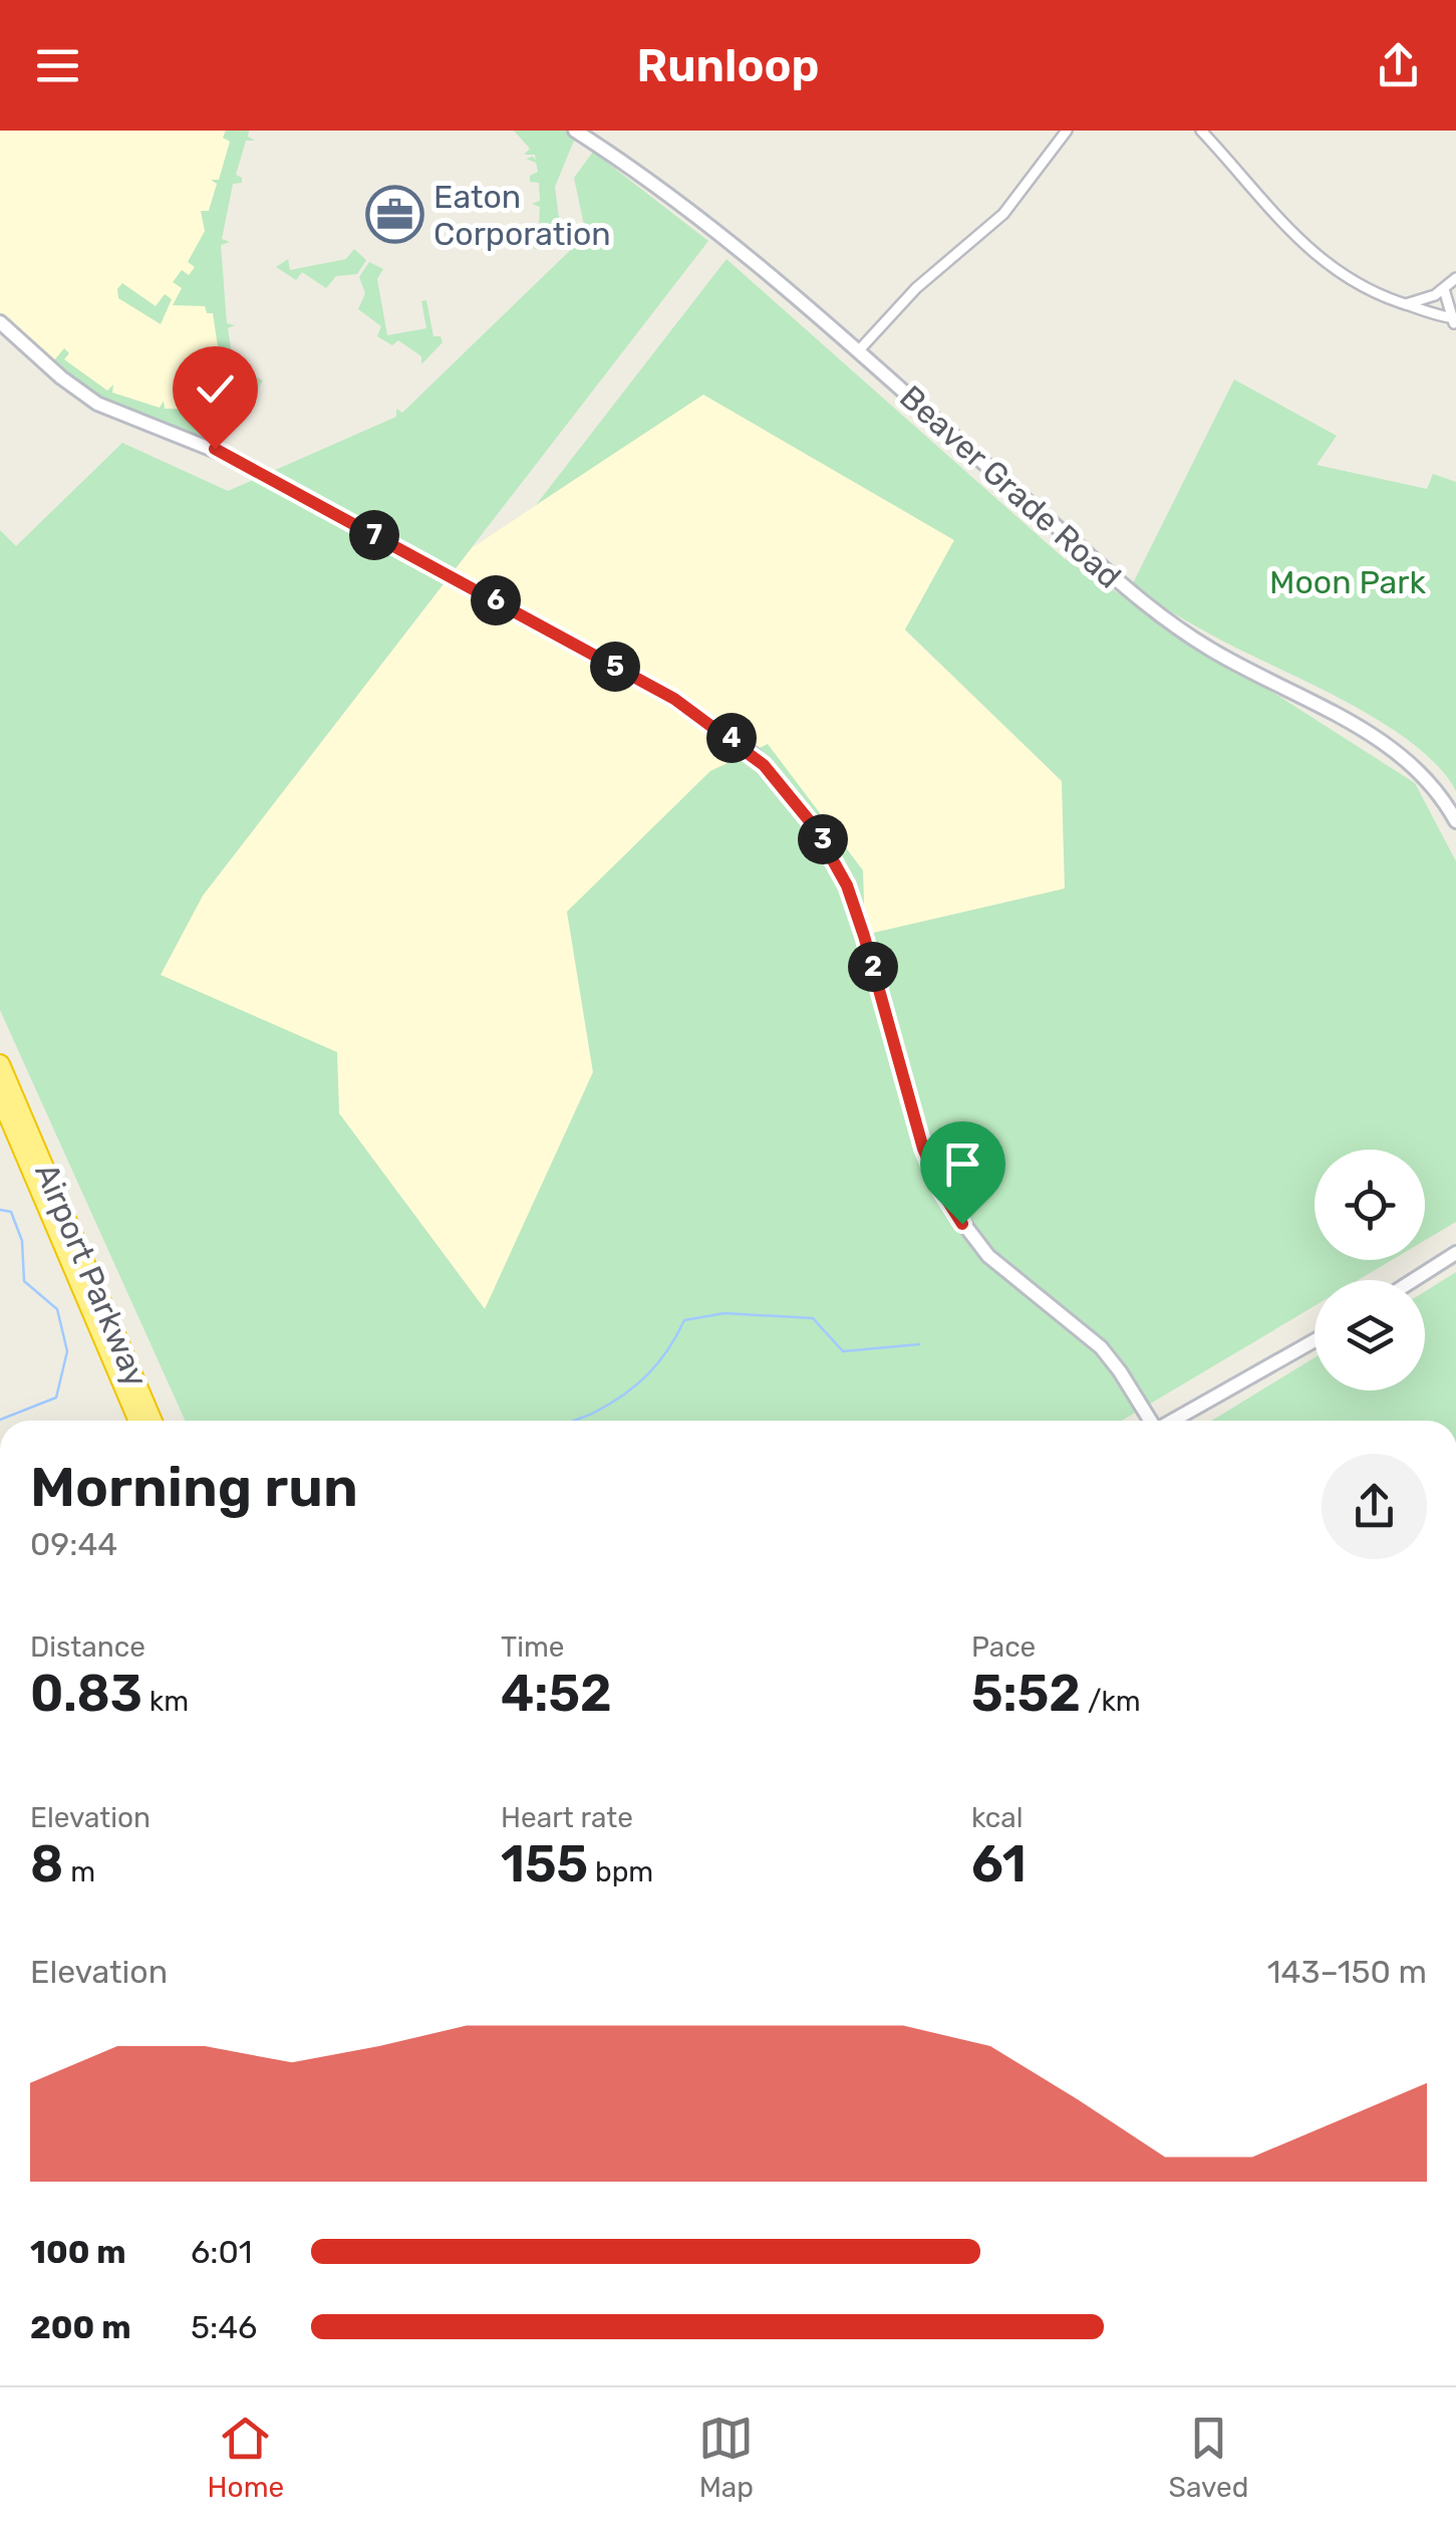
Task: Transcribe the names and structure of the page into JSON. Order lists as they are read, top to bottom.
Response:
{
  "streets": {
    "highway": ["Airport Parkway"],
    "street": ["Beaver Grade Road"]
  },
  "parks": ["Moon Park"],
  "places": {
    "office": ["Eaton Corporation"]
  },
  "page": {
    "header": "Runloop",
    "pins": [
      "7",
      "6",
      "5",
      "4",
      "3",
      "2"
    ],
    "heading": ["Morning run", "09:44"],
    "stats": [
      ["Distance", "0.83 km"],
      ["Time", "4:52"],
      ["Pace", "5:52 /km"],
      ["Elevation", "8 m"],
      ["Heart rate", "155 bpm"],
      ["kcal", "61"]
    ],
    "chart": ["Elevation", "143–150 m"],
    "list": [
      {
        "name": "100 m",
        "note": "6:01"
      },
      {
        "name": "200 m",
        "note": "5:46"
      }
    ],
    "tabs": ["Home", "Map", "Saved"]
  }
}
